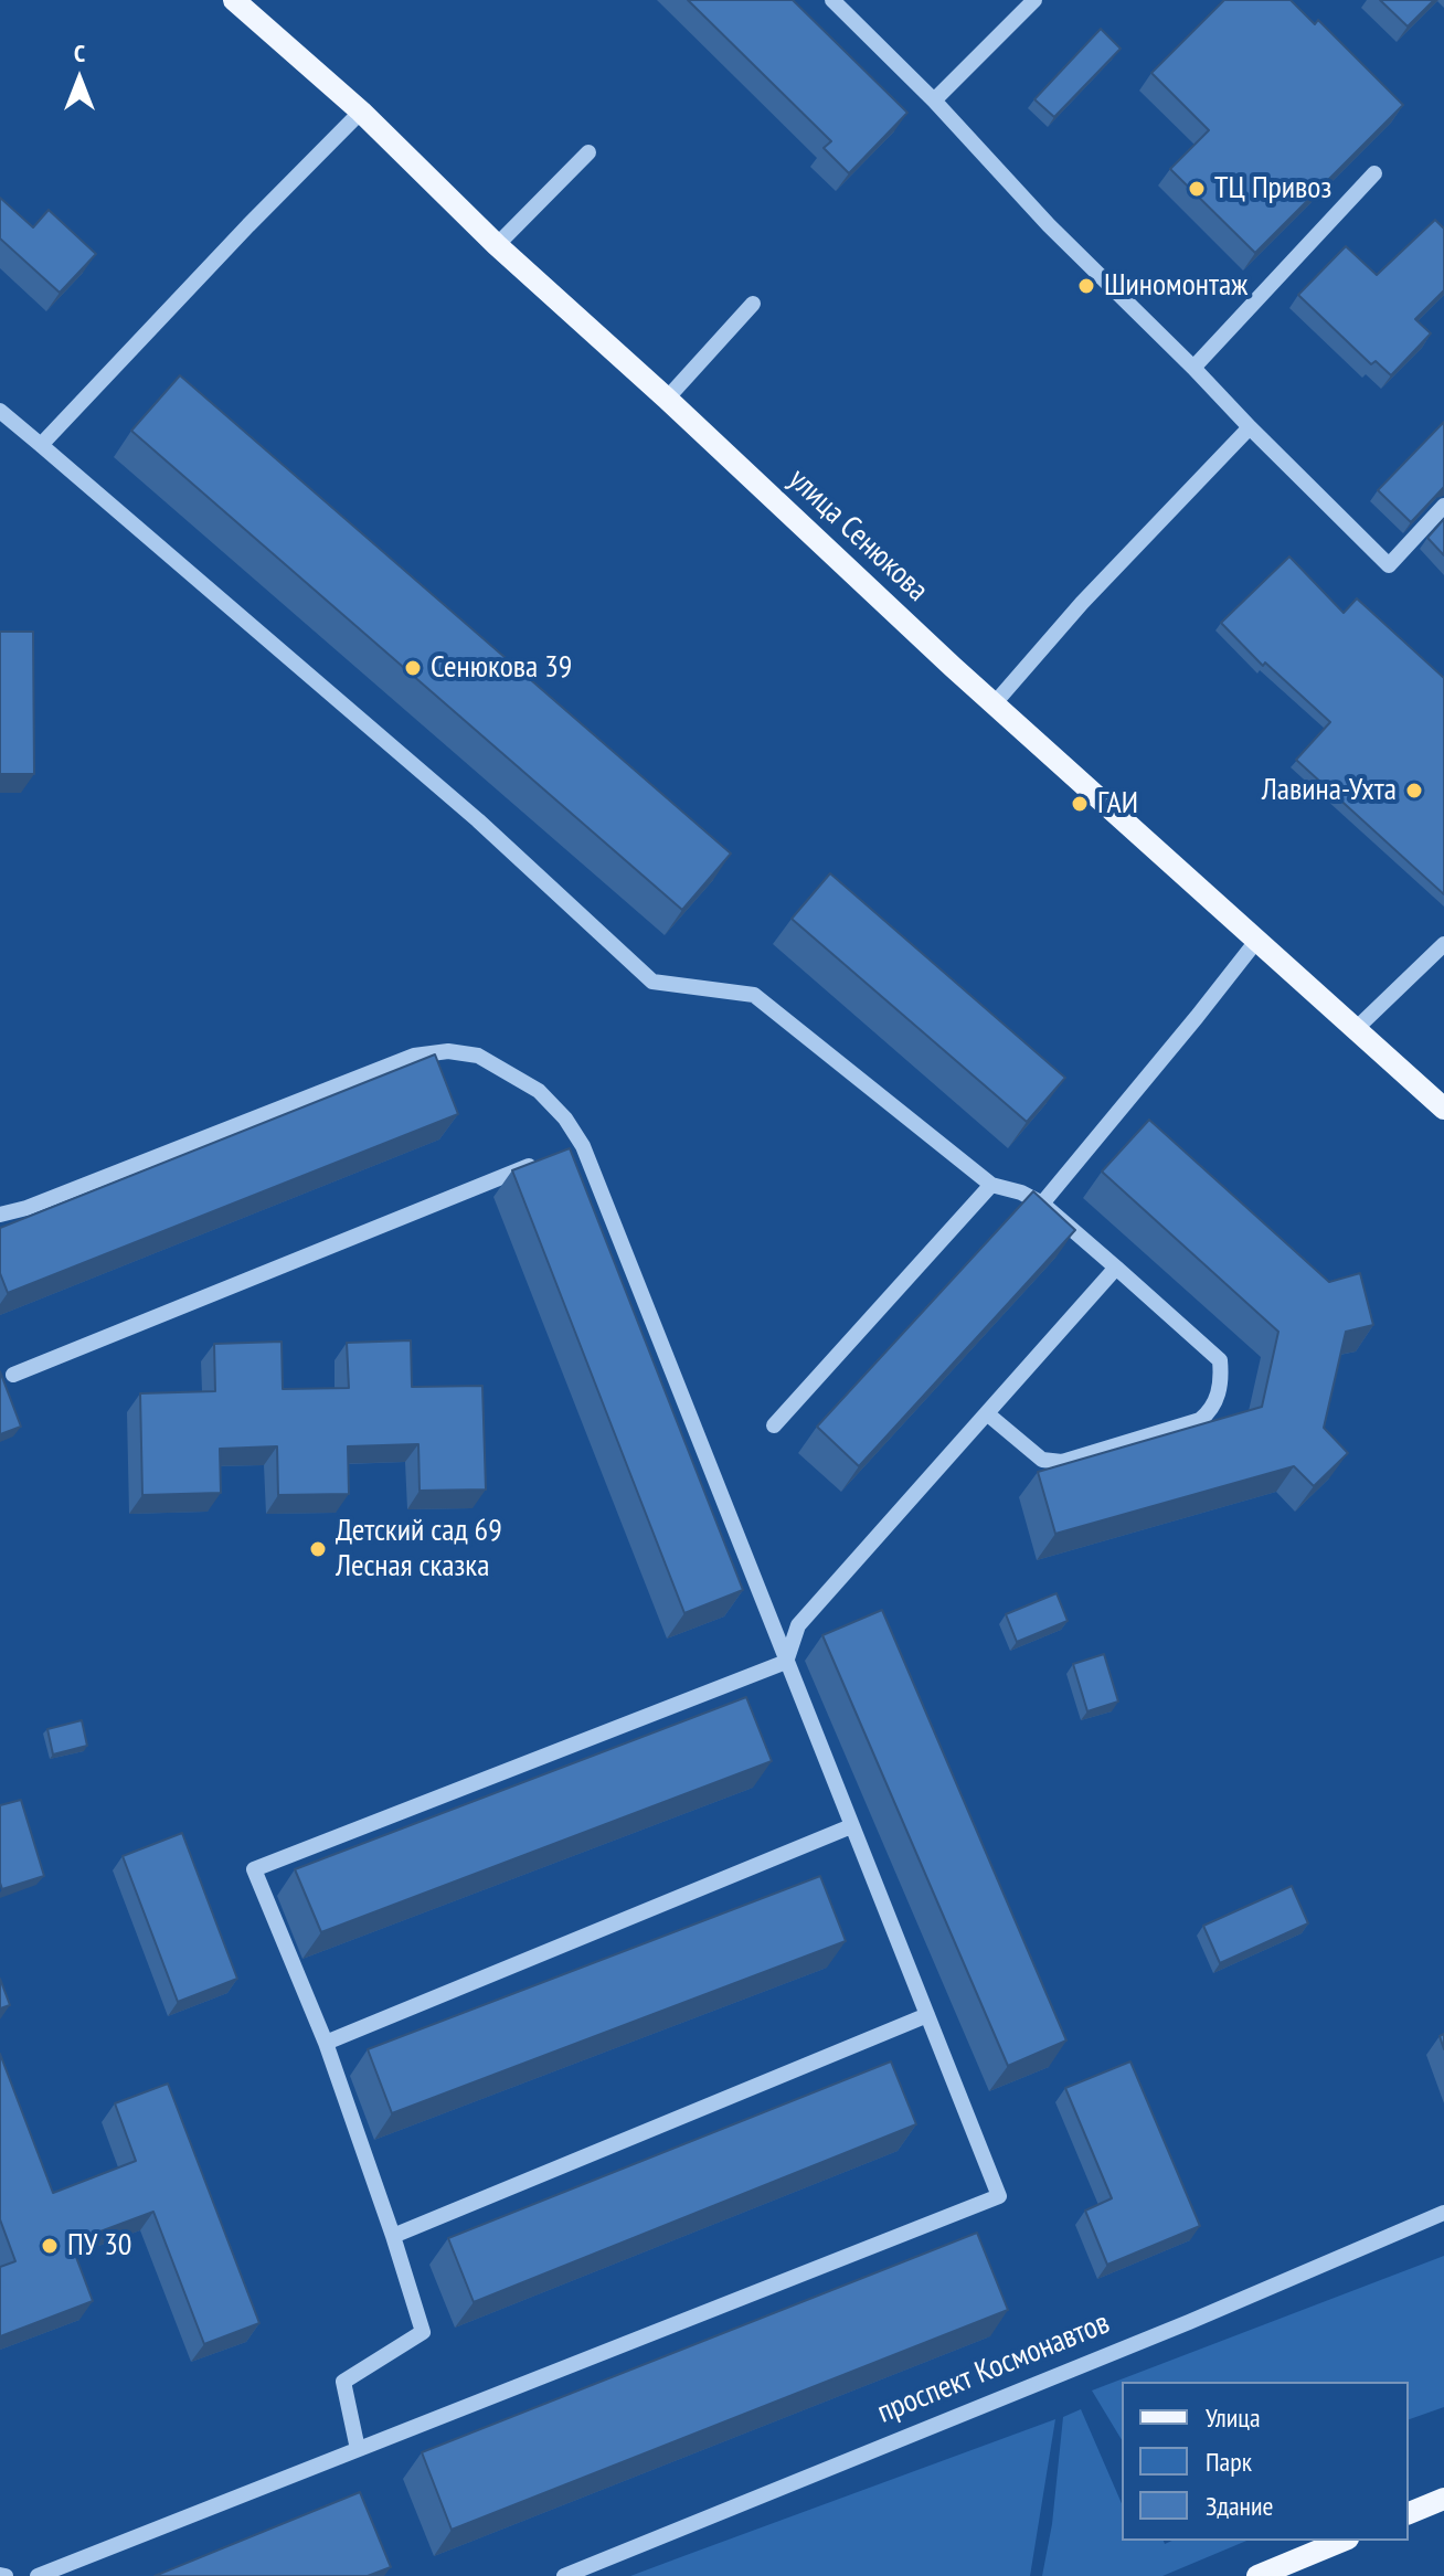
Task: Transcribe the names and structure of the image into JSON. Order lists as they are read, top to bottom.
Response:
{
  "streets": {
    "main road": ["улица Сенюкова"],
    "street": ["проспект Космонавтов"]
  },
  "places": [
    "ТЦ Привоз",
    "Шиномонтаж",
    "Сенюкова 39",
    "Лавина-Ухта",
    "ГАИ",
    "Детский сад 69 Лесная сказка",
    "ПУ 30"
  ],
  "legend": ["Улица", "Парк", "Здание"],
  "north": "top"
}
